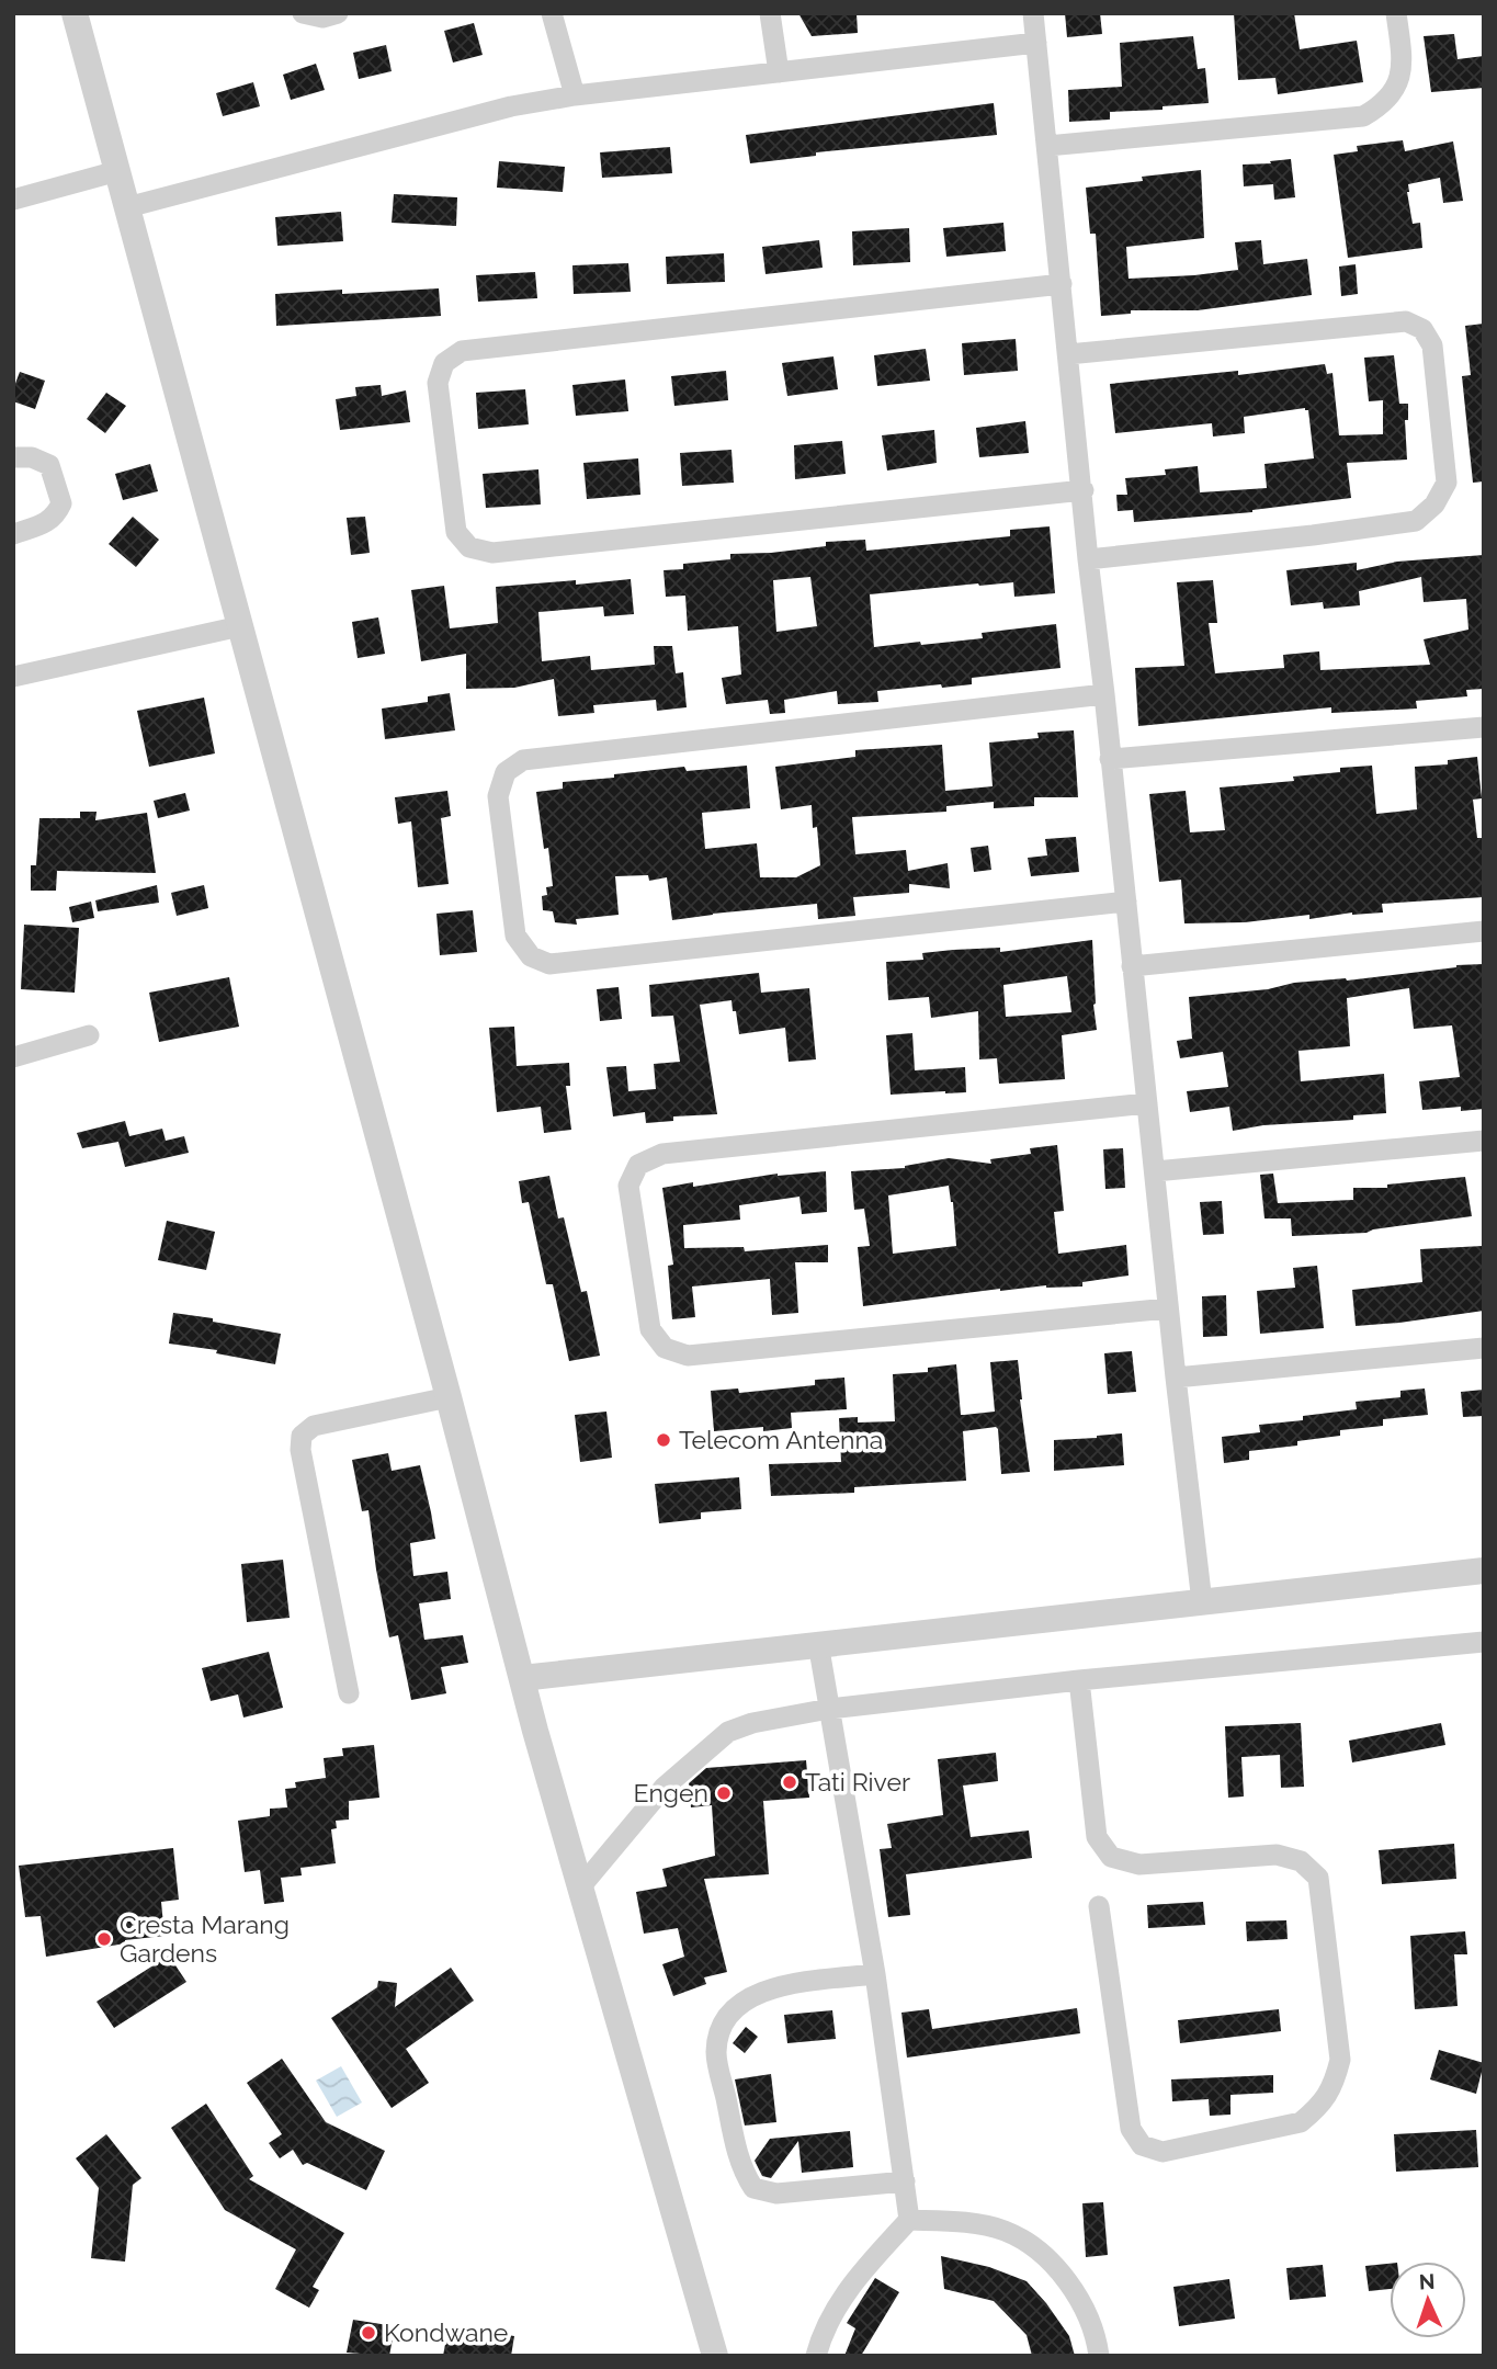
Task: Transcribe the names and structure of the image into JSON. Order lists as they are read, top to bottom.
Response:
{
  "places": [
    "Telecom Antenna",
    "Tati River",
    "Engen",
    "Cresta Marang Gardens",
    "Kondwane"
  ],
  "north": "top"
}
